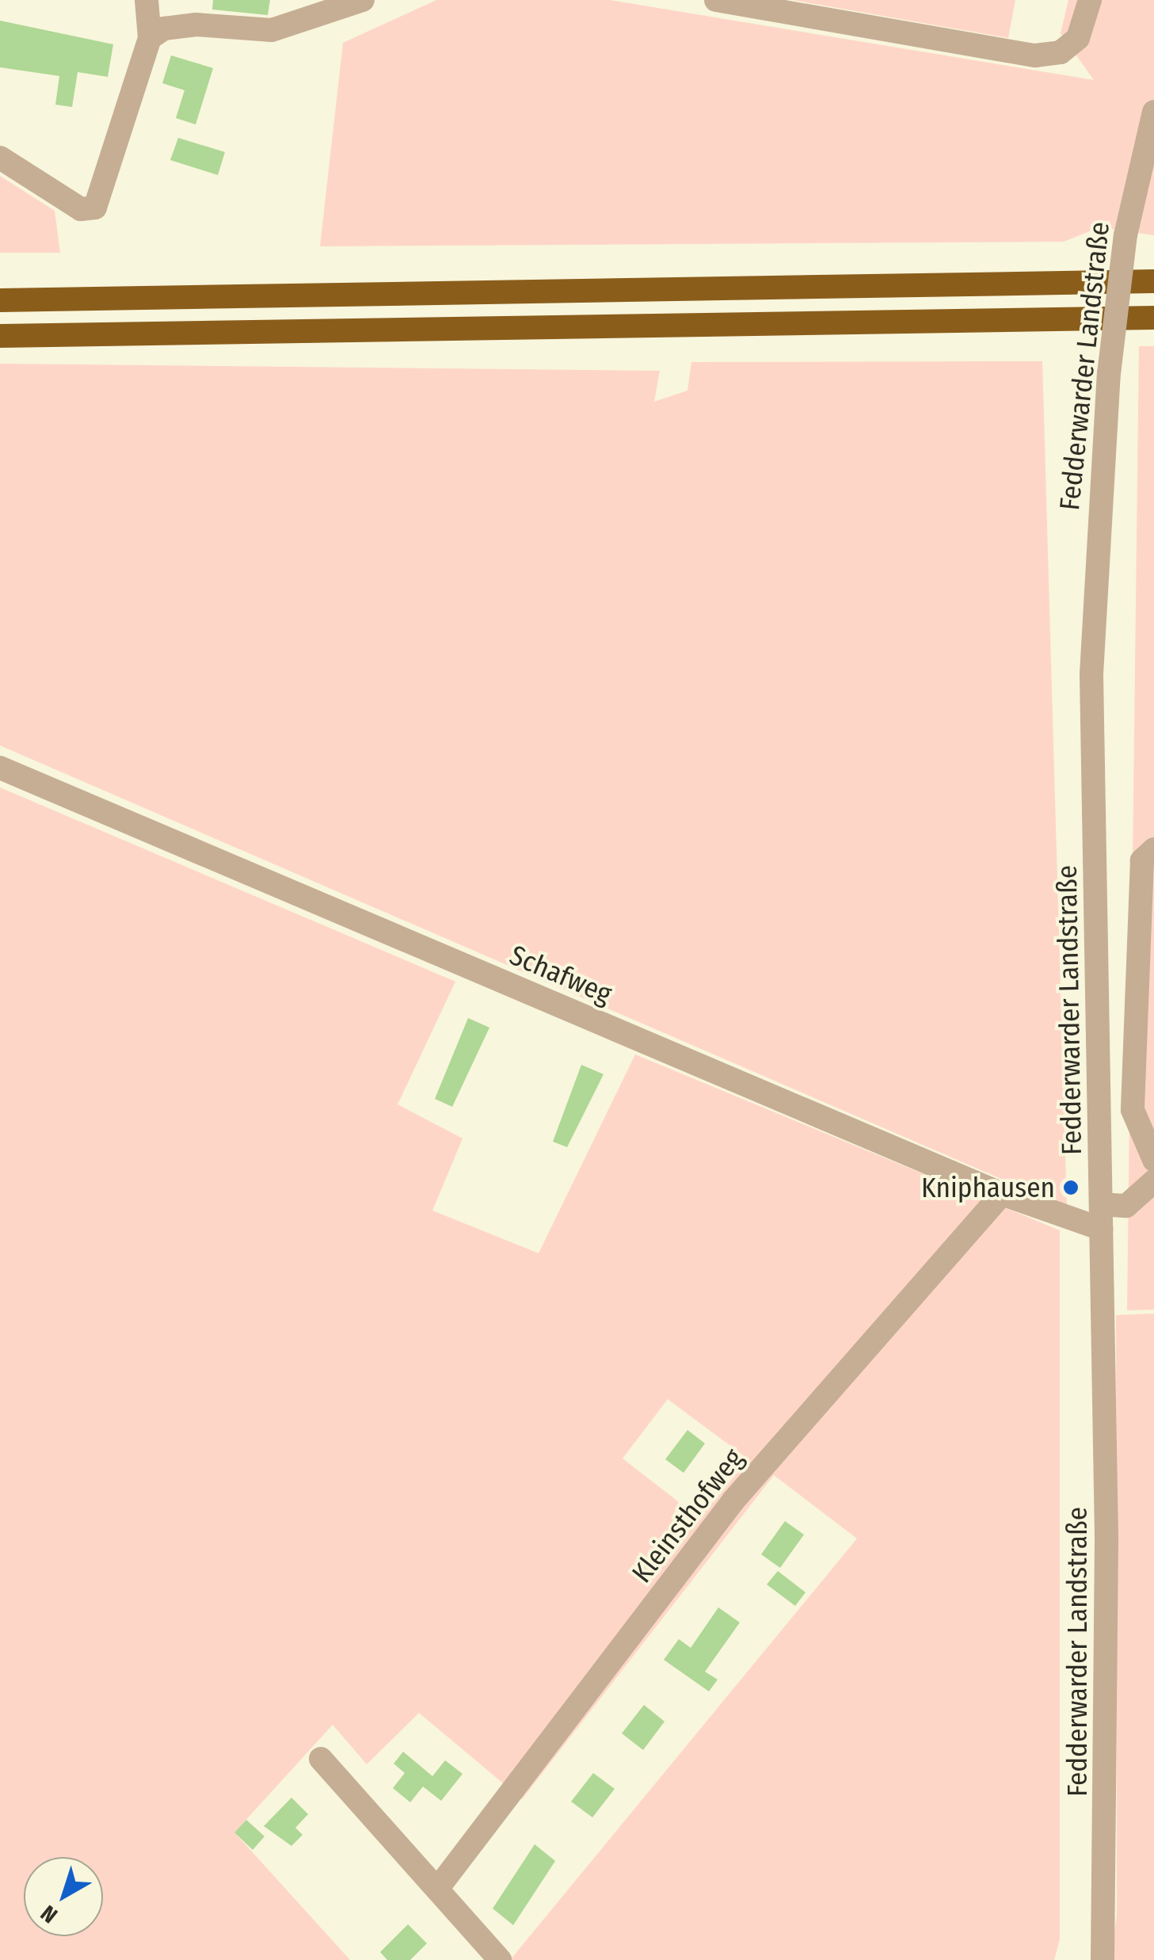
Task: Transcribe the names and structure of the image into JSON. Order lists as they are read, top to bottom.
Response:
{
  "streets": {
    "street": ["Fedderwarder Landstraße", "Schafweg", "Kleinsthofweg"]
  },
  "crossings": [
    ["Fedderwarder Landstraße", "Schafweg"],
    ["Schafweg", "Kleinsthofweg"]
  ],
  "places": ["Kniphausen"],
  "north": "bottom left"
}
